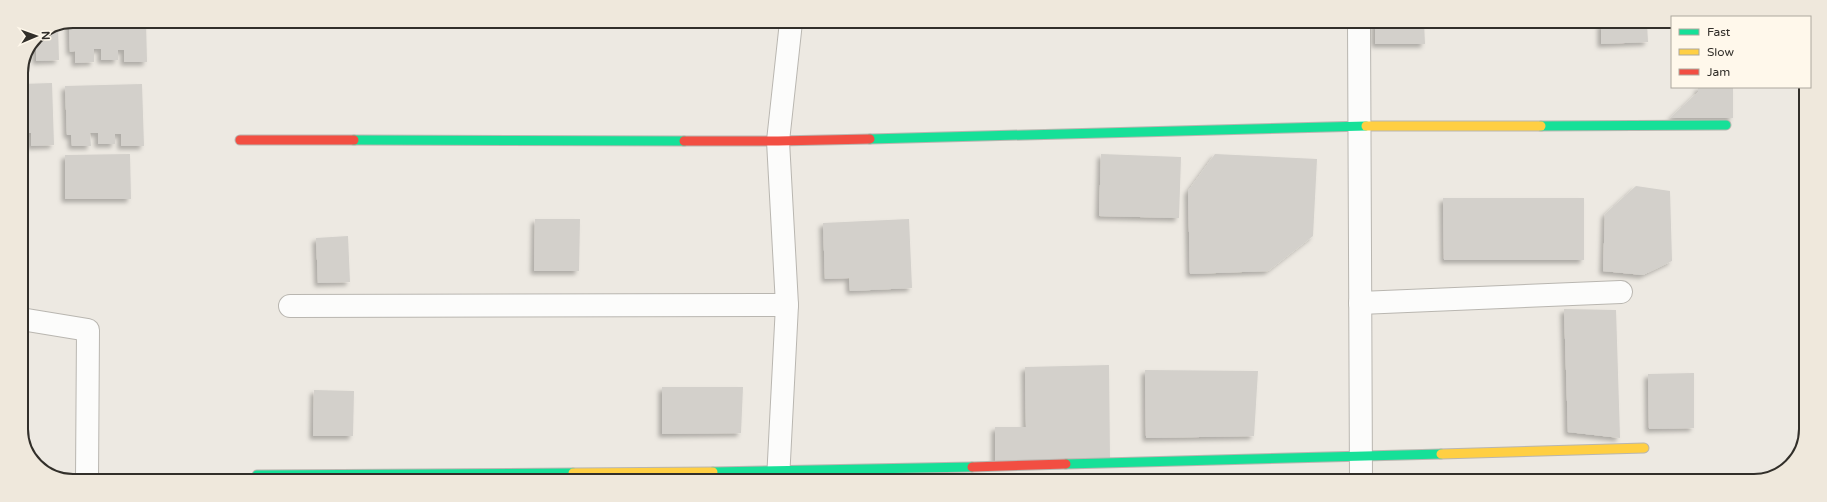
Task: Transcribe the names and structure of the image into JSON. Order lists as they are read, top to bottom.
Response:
{
  "legend": ["Fast", "Slow", "Jam"],
  "north": "right"
}
